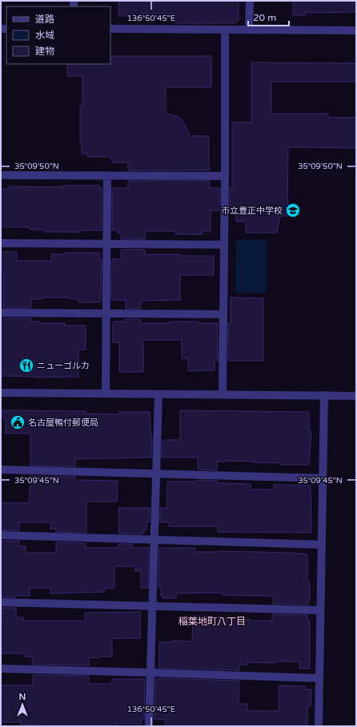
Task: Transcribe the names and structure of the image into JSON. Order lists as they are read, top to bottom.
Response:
{
  "districts": ["稲葉地町八丁目"],
  "places": {
    "school or university": ["市立豊正中学校"],
    "restaurant": ["ニューゴルカ"],
    "public building": ["名古屋鴨付郵便局"]
  },
  "legend": ["道路", "水域", "建物"],
  "scale_bar": "20 m",
  "north": "top",
  "coordinates": ["136°50'45\"E", "35°09'50\"N", "35°09'45\"N"]
}
